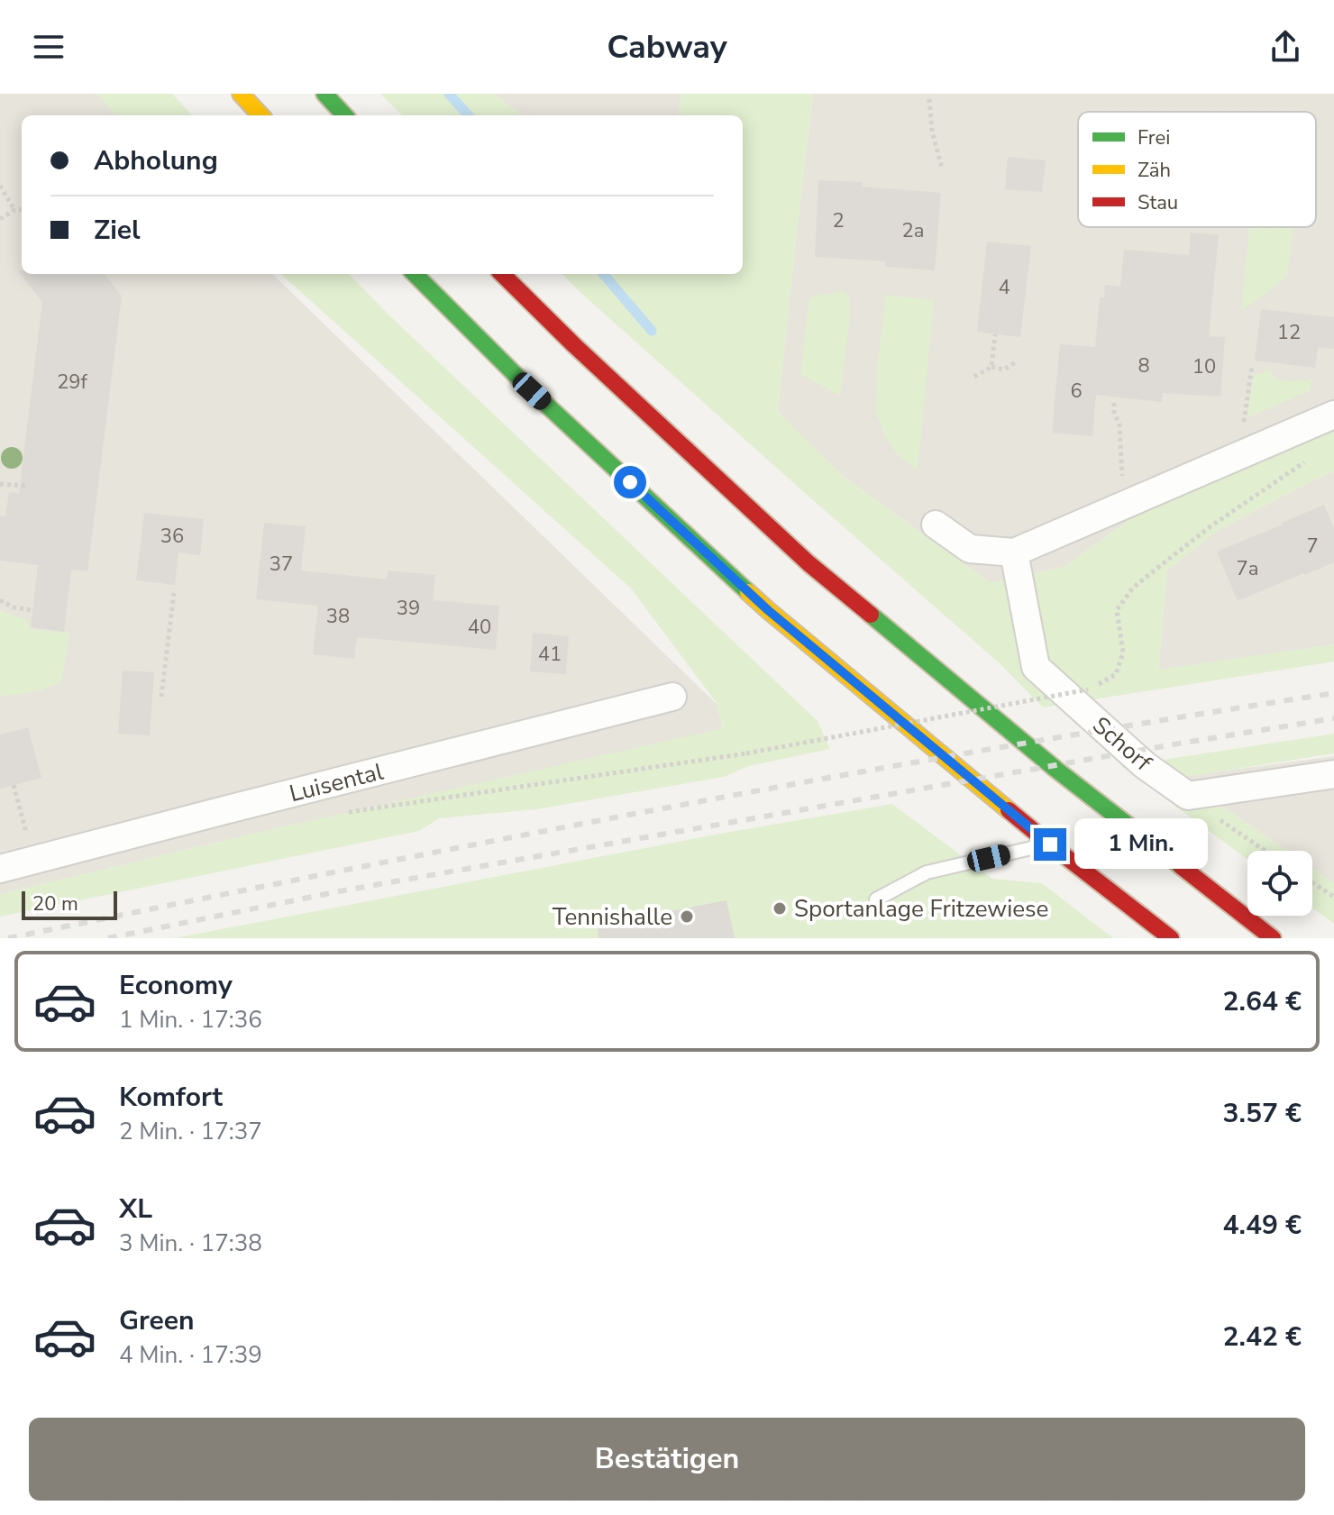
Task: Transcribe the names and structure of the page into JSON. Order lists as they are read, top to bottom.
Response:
{
  "streets": {
    "street": ["Schorf", "Luisental"]
  },
  "places": ["Sportanlage Fritzewiese", "Tennishalle"],
  "house_numbers": [
    "2",
    "2a",
    "4",
    "12",
    "8",
    "10",
    "29f",
    "6",
    "36",
    "7",
    "37",
    "7a",
    "39",
    "38",
    "40",
    "41"
  ],
  "legend": ["Frei", "Zäh", "Stau"],
  "scale_bar": "20 m",
  "page": {
    "header": "Cabway",
    "banner": ["Abholung", "Ziel"],
    "bubble": "1 Min.",
    "scale": "20 m",
    "list": [
      {
        "name": "Economy",
        "note": "1 Min. · 17:36",
        "value": "2.64 €"
      },
      {
        "name": "Komfort",
        "note": "2 Min. · 17:37",
        "value": "3.57 €"
      },
      {
        "name": "XL",
        "note": "3 Min. · 17:38",
        "value": "4.49 €"
      },
      {
        "name": "Green",
        "note": "4 Min. · 17:39",
        "value": "2.42 €"
      }
    ],
    "buttons": "Bestätigen"
  }
}
